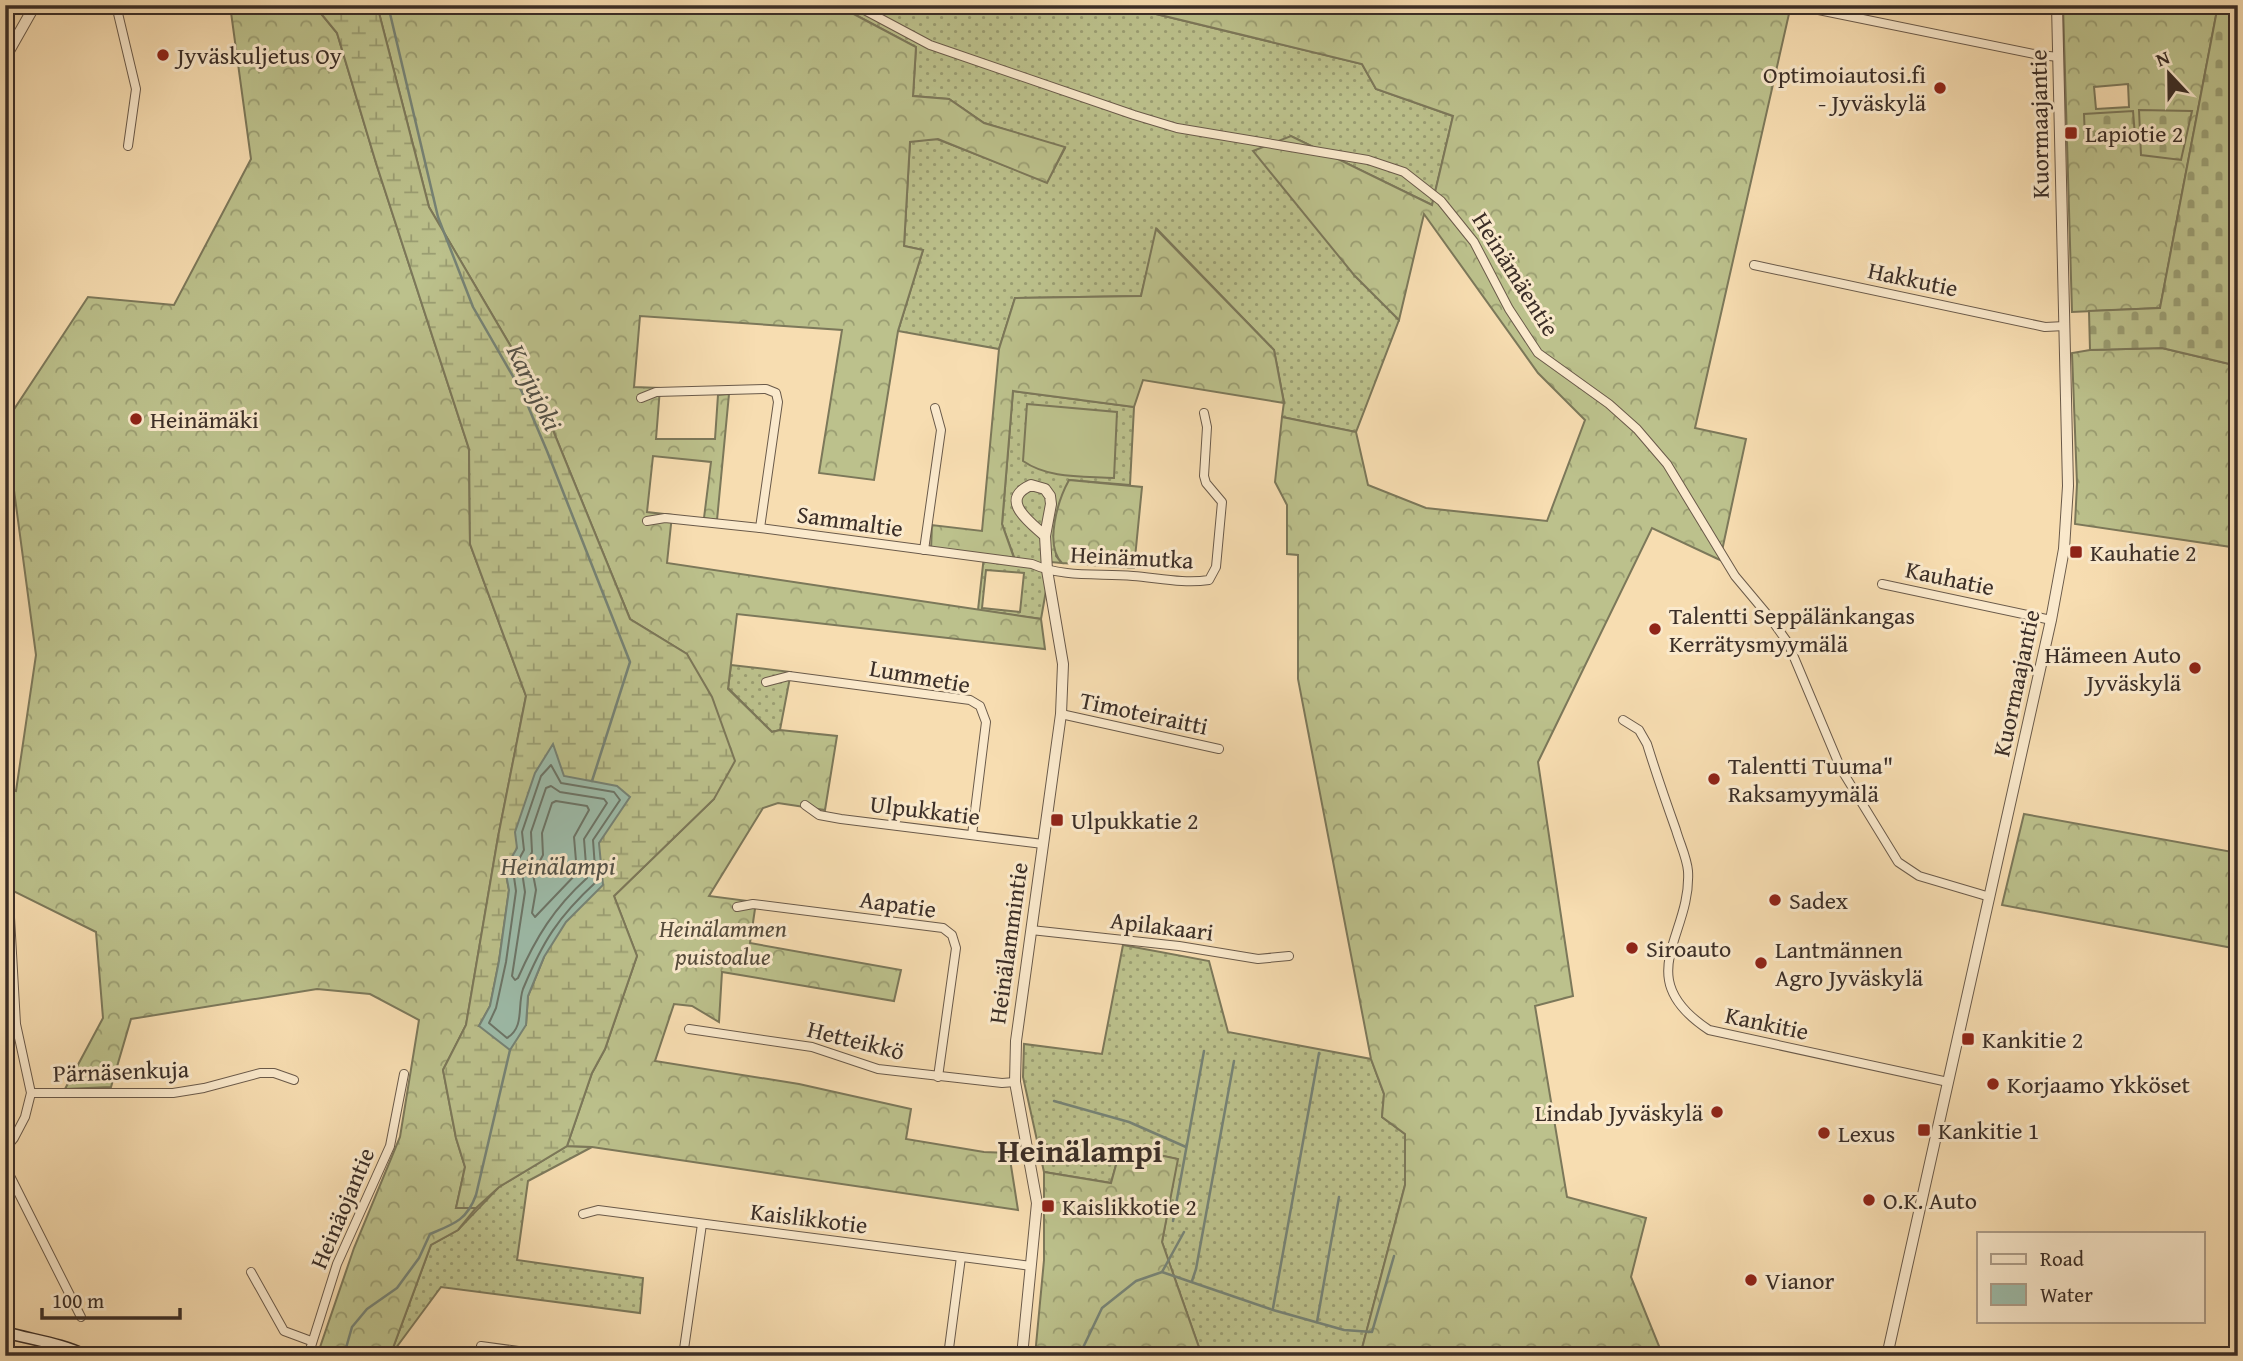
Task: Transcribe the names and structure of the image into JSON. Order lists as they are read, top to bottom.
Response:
{
  "streets": {
    "street": [
      "Kuormaajantie",
      "Heinämäentie",
      "Hakkutie",
      "Sammaltie",
      "Heinämutka",
      "Kauhatie",
      "Lummetie",
      "Timoteiraitti",
      "Ulpukkatie",
      "Aapatie",
      "Apilakaari",
      "Heinälammintie",
      "Kankitie",
      "Hetteikkö",
      "Pärnäsenkuja",
      "Heinäojantie",
      "Kaislikkotie"
    ]
  },
  "crossings": [
    ["Kuormaajantie", "Heinämäentie"],
    ["Kuormaajantie", "Hakkutie"],
    ["Kuormaajantie", "Kauhatie"],
    ["Kuormaajantie", "Kankitie"],
    ["Sammaltie", "Heinämutka"],
    ["Sammaltie", "Heinälammintie"],
    ["Heinämutka", "Heinälammintie"],
    ["Lummetie", "Ulpukkatie"],
    ["Timoteiraitti", "Heinälammintie"],
    ["Ulpukkatie", "Heinälammintie"],
    ["Aapatie", "Hetteikkö"],
    ["Apilakaari", "Heinälammintie"],
    ["Heinälammintie", "Hetteikkö"],
    ["Heinälammintie", "Kaislikkotie"]
  ],
  "districts": ["Heinälampi"],
  "water": ["Karjujoki", "Heinälampi"],
  "parks": ["Heinälammen puistoalue"],
  "places": {
    "other": [
      "Jyväskuljetus Oy",
      "Optimoiautosi.fi - Jyväskylä",
      "Heinämäki",
      "Talentti Seppälänkangas Kerrätysmyymälä",
      "Hämeen Auto Jyväskylä",
      "Talentti Tuuma\" Raksamyymälä",
      "Sadex",
      "Siroauto",
      "Lantmännen Agro Jyväskylä",
      "Korjaamo Ykköset",
      "Lindab Jyväskylä",
      "Lexus",
      "O.K. Auto",
      "Vianor"
    ],
    "transit": [
      "Lapiotie 2",
      "Kauhatie 2",
      "Ulpukkatie 2",
      "Kankitie 2",
      "Kankitie 1",
      "Kaislikkotie 2"
    ]
  },
  "legend": ["Road", "Water"],
  "scale_bar": "100 m",
  "north": "top"
}
